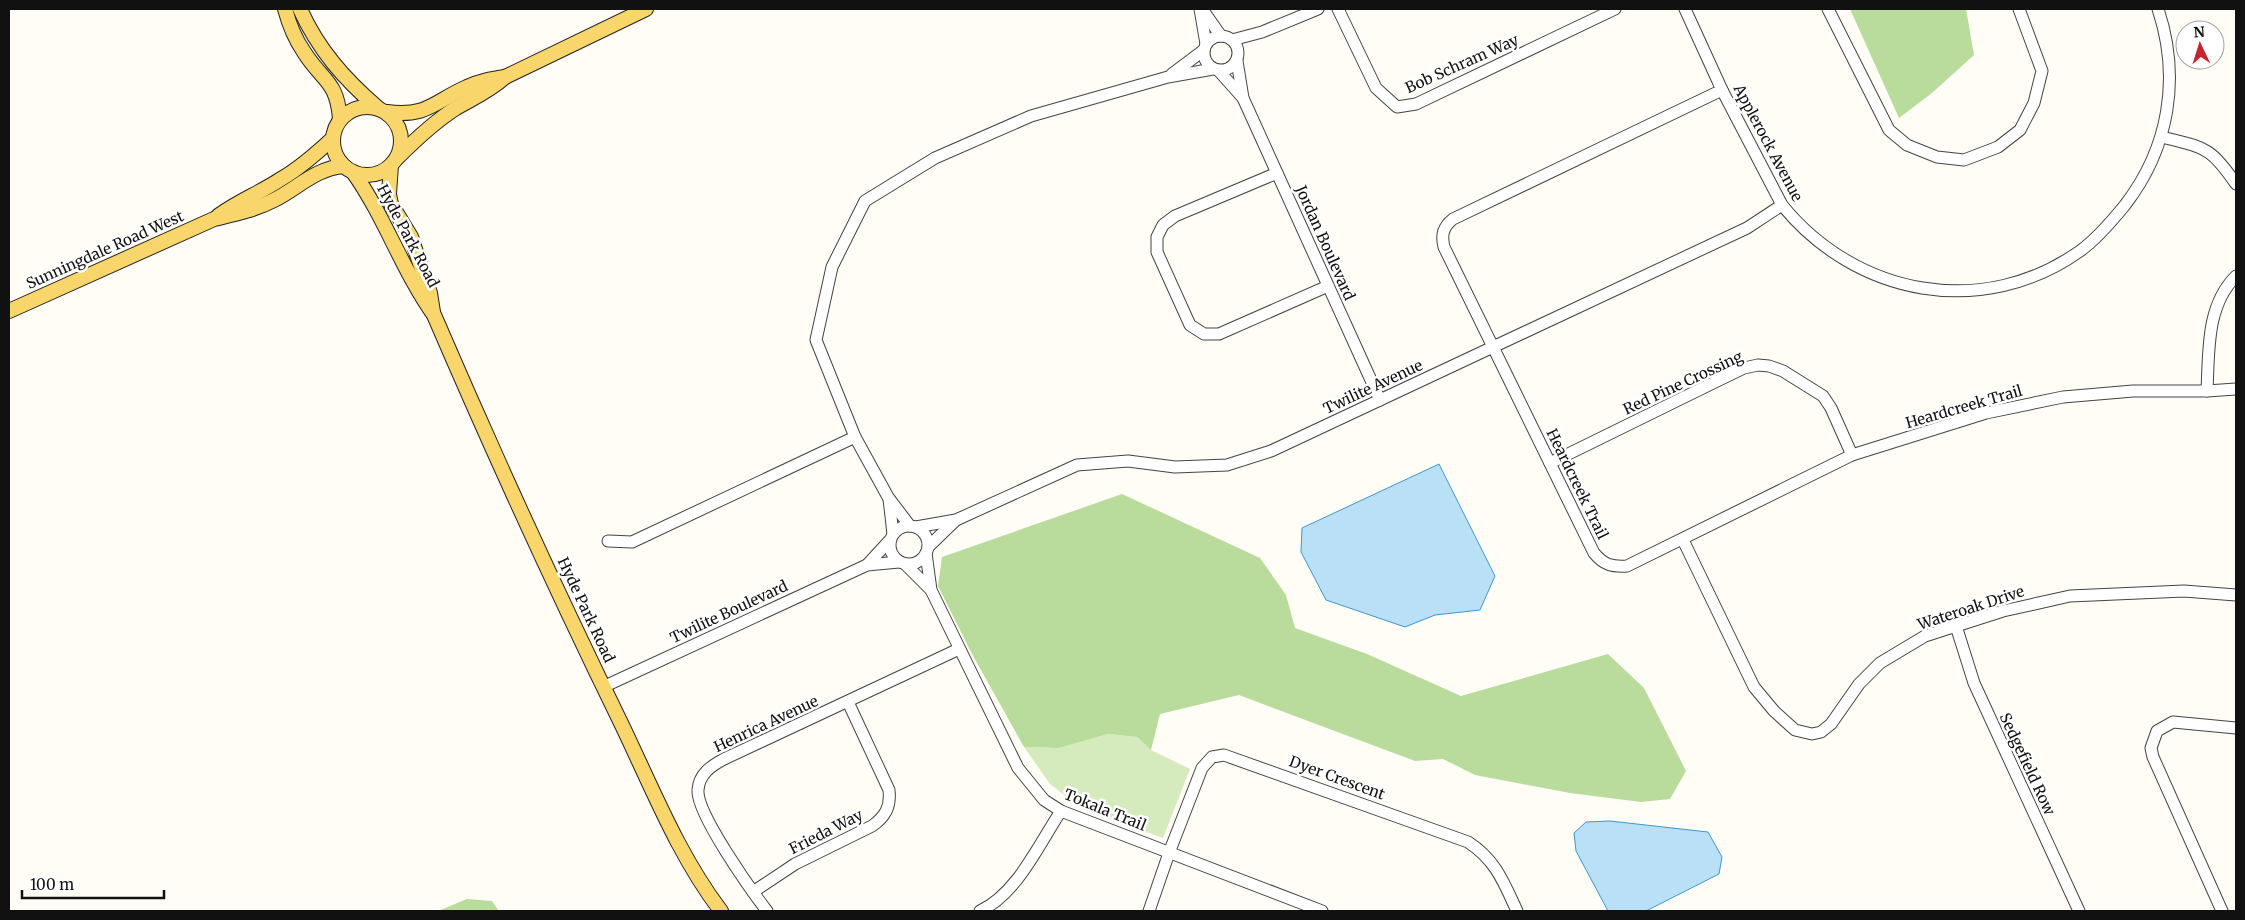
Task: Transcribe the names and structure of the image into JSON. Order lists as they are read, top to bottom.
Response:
{
  "streets": {
    "main road": ["Hyde Park Road", "Sunningdale Road West"],
    "street": [
      "Bob Schram Way",
      "Applerock Avenue",
      "Jordan Boulevard",
      "Red Pine Crossing",
      "Twilite Avenue",
      "Heardcreek Trail",
      "Wateroak Drive",
      "Twilite Boulevard",
      "Henrica Avenue",
      "Sedgefield Row",
      "Dyer Crescent",
      "Tokala Trail",
      "Frieda Way"
    ]
  },
  "crossings": [
    ["Applerock Avenue", "Twilite Avenue"],
    ["Applerock Avenue", "Heardcreek Trail"],
    ["Hyde Park Road", "Sunningdale Road West"],
    ["Hyde Park Road", "Twilite Boulevard"],
    ["Jordan Boulevard", "Twilite Avenue"],
    ["Red Pine Crossing", "Heardcreek Trail"],
    ["Twilite Avenue", "Heardcreek Trail"],
    ["Twilite Avenue", "Twilite Boulevard"],
    ["Twilite Avenue", "Tokala Trail"],
    ["Heardcreek Trail", "Wateroak Drive"],
    ["Wateroak Drive", "Sedgefield Row"],
    ["Twilite Boulevard", "Tokala Trail"],
    ["Henrica Avenue", "Tokala Trail"],
    ["Henrica Avenue", "Frieda Way"],
    ["Dyer Crescent", "Tokala Trail"]
  ],
  "scale_bar": "100 m",
  "north": "top"
}
